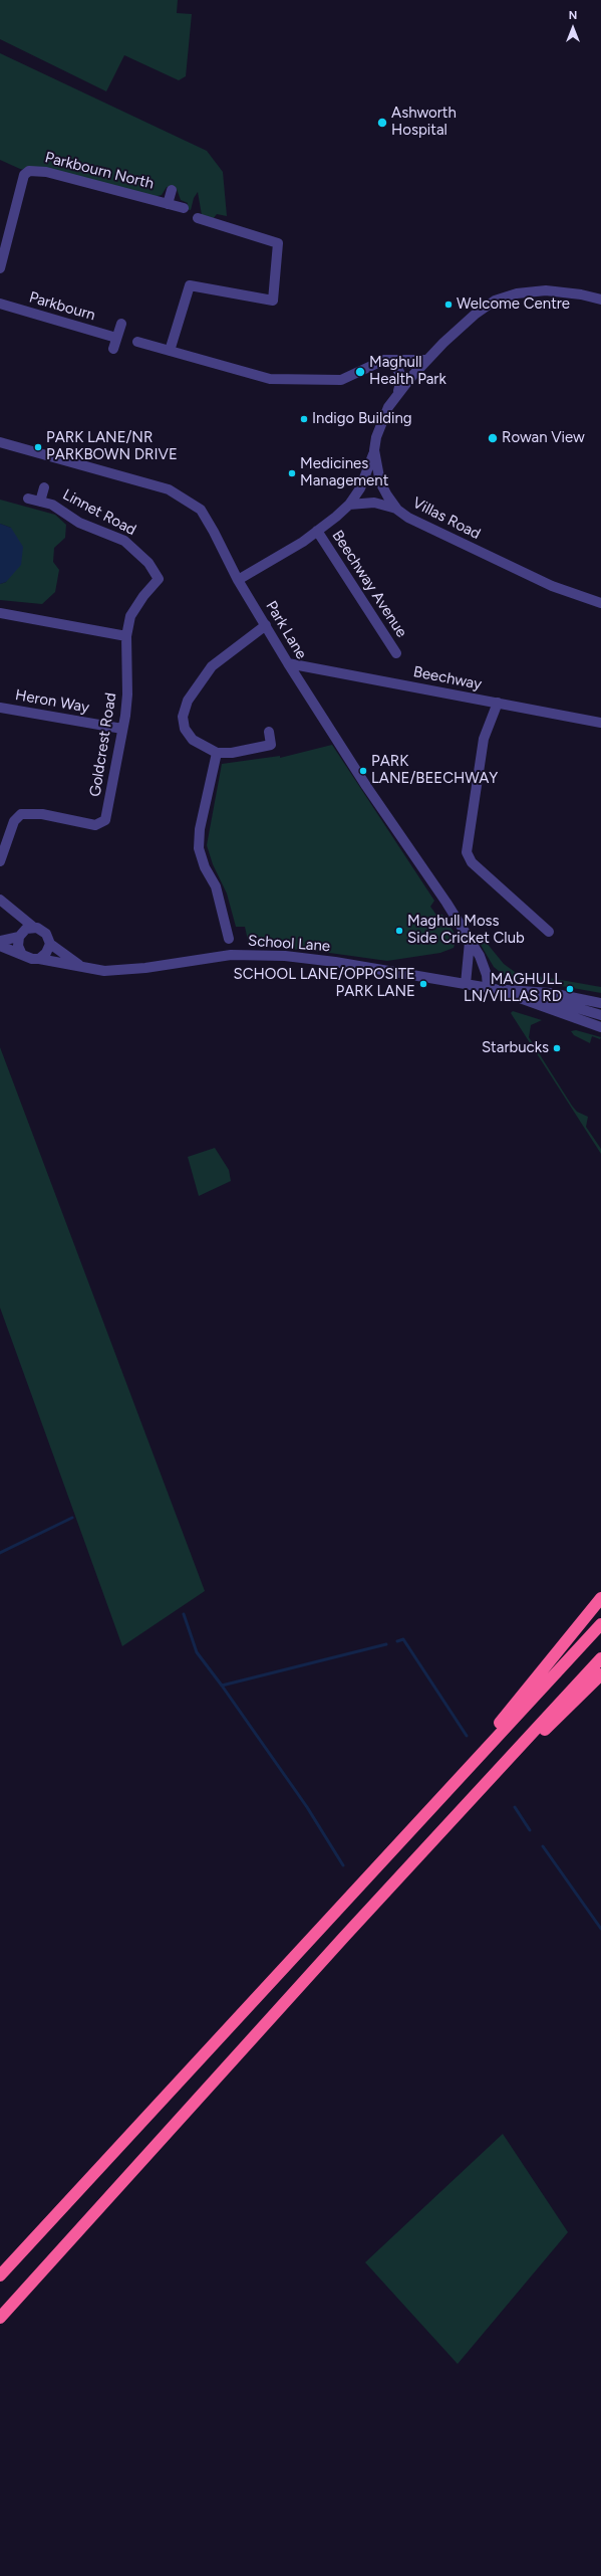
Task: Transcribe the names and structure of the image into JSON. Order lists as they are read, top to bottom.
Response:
{
  "streets": {
    "street": [
      "Parkbourn North",
      "Parkbourn",
      "Linnet Road",
      "Villas Road",
      "Beechway Avenue",
      "Park Lane",
      "Beechway",
      "Heron Way",
      "Goldcrest Road",
      "School Lane"
    ]
  },
  "crossings": [
    ["Linnet Road", "Goldcrest Road"],
    ["Park Lane", "Beechway"],
    ["Park Lane", "School Lane"],
    ["Heron Way", "Goldcrest Road"]
  ],
  "places": [
    "Ashworth Hospital",
    "Welcome Centre",
    "Maghull Health Park",
    "Indigo Building",
    "Rowan View",
    "PARK LANE/NR PARKBOWN DRIVE",
    "Medicines Management",
    "PARK LANE/BEECHWAY",
    "Maghull Moss Side Cricket Club",
    "SCHOOL LANE/OPPOSITE PARK LANE",
    "MAGHULL LN/VILLAS RD",
    "Starbucks"
  ],
  "north": "top"
}
